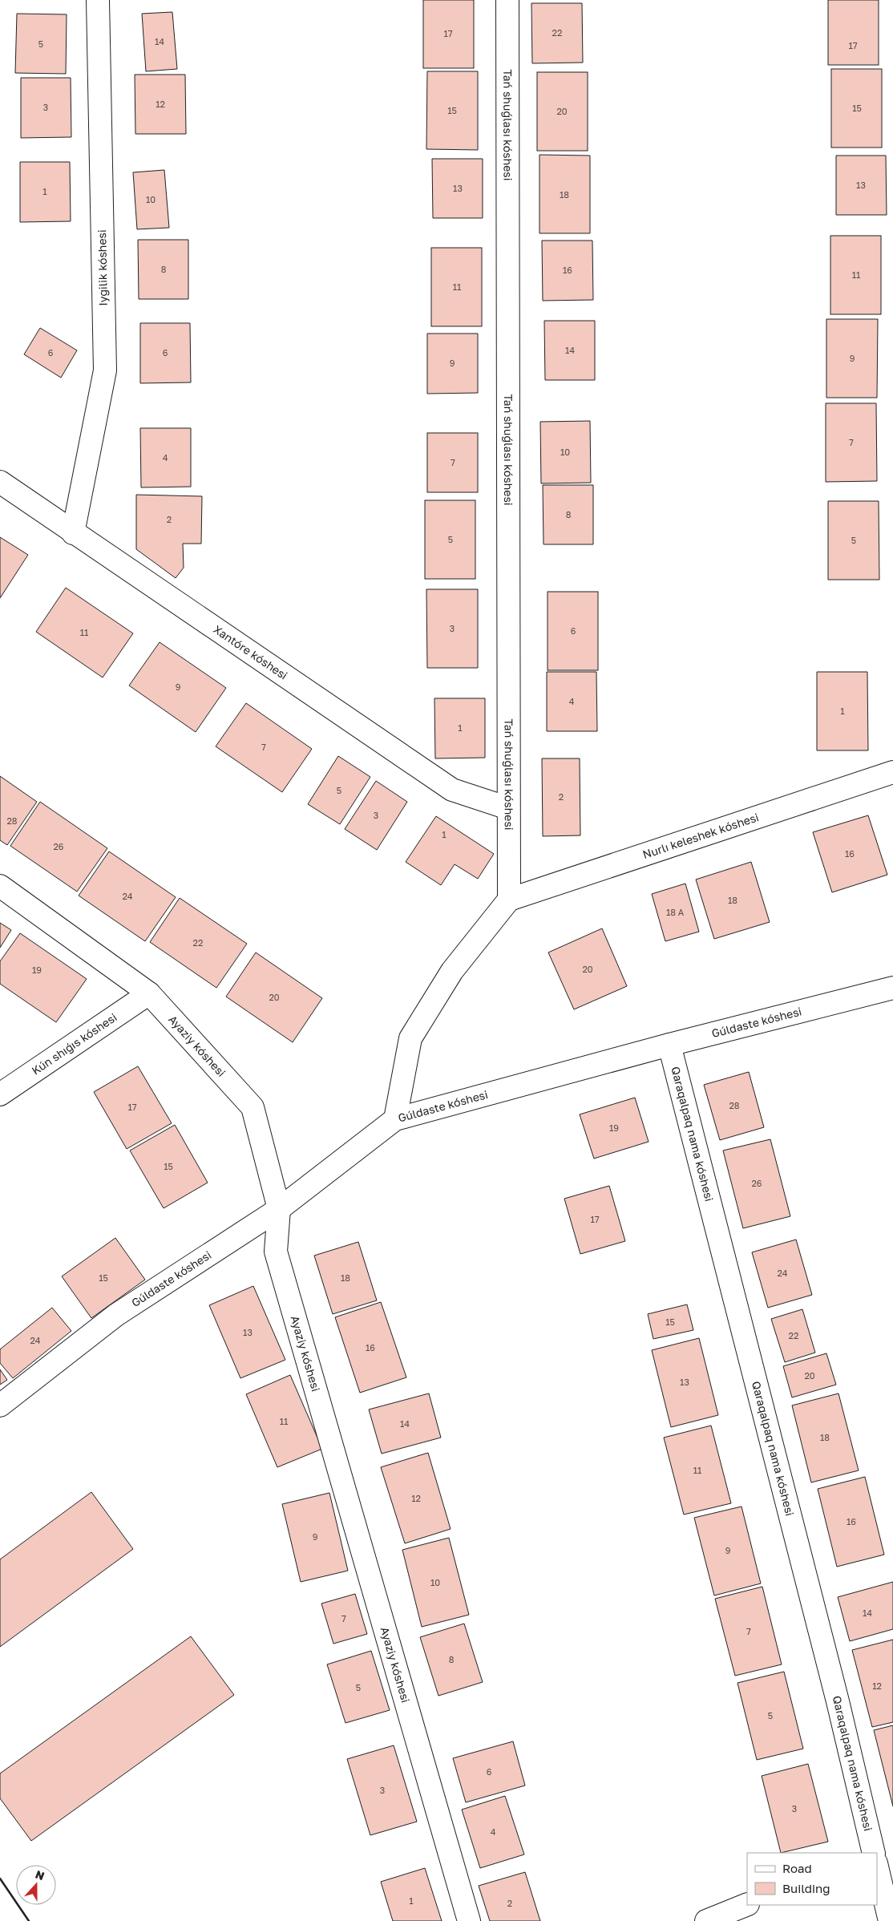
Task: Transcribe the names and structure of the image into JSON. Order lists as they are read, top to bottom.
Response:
{
  "streets": {
    "street": [
      "Tań shuǵlası kóshesi",
      "Iygilik kóshesi",
      "Xantóre kóshesi",
      "Nurlı keleshek kóshesi",
      "Gúldaste kóshesi",
      "Kún shıǵıs kóshesi",
      "Ayaziy kóshesi",
      "Qaraqalpaq nama kóshesi"
    ]
  },
  "crossings": [
    ["Tań shuǵlası kóshesi", "Xantóre kóshesi"],
    ["Tań shuǵlası kóshesi", "Nurlı keleshek kóshesi"],
    ["Iygilik kóshesi", "Xantóre kóshesi"],
    ["Gúldaste kóshesi", "Ayaziy kóshesi"],
    ["Gúldaste kóshesi", "Qaraqalpaq nama kóshesi"],
    ["Kún shıǵıs kóshesi", "Ayaziy kóshesi"]
  ],
  "house_numbers": [
    "22",
    "17",
    "14",
    "5",
    "17",
    "12",
    "3",
    "15",
    "15",
    "20",
    "13",
    "13",
    "1",
    "18",
    "10",
    "8",
    "16",
    "11",
    "11",
    "14",
    "6",
    "6",
    "9",
    "9",
    "7",
    "10",
    "4",
    "7",
    "8",
    "2",
    "5",
    "5",
    "3",
    "6",
    "11",
    "9",
    "4",
    "1",
    "1",
    "7",
    "5",
    "2",
    "3",
    "28",
    "1",
    "26",
    "16",
    "24",
    "18",
    "18 А",
    "22",
    "20",
    "19",
    "20",
    "28",
    "17",
    "19",
    "15",
    "26",
    "17",
    "24",
    "15",
    "18",
    "15",
    "13",
    "22",
    "24",
    "16",
    "20",
    "13",
    "11",
    "14",
    "18",
    "11",
    "12",
    "16",
    "9",
    "9",
    "10",
    "14",
    "7",
    "7",
    "8",
    "12",
    "5",
    "5",
    "6",
    "3",
    "3",
    "4",
    "1",
    "2"
  ],
  "legend": ["Road", "Building"],
  "north": "top"
}
